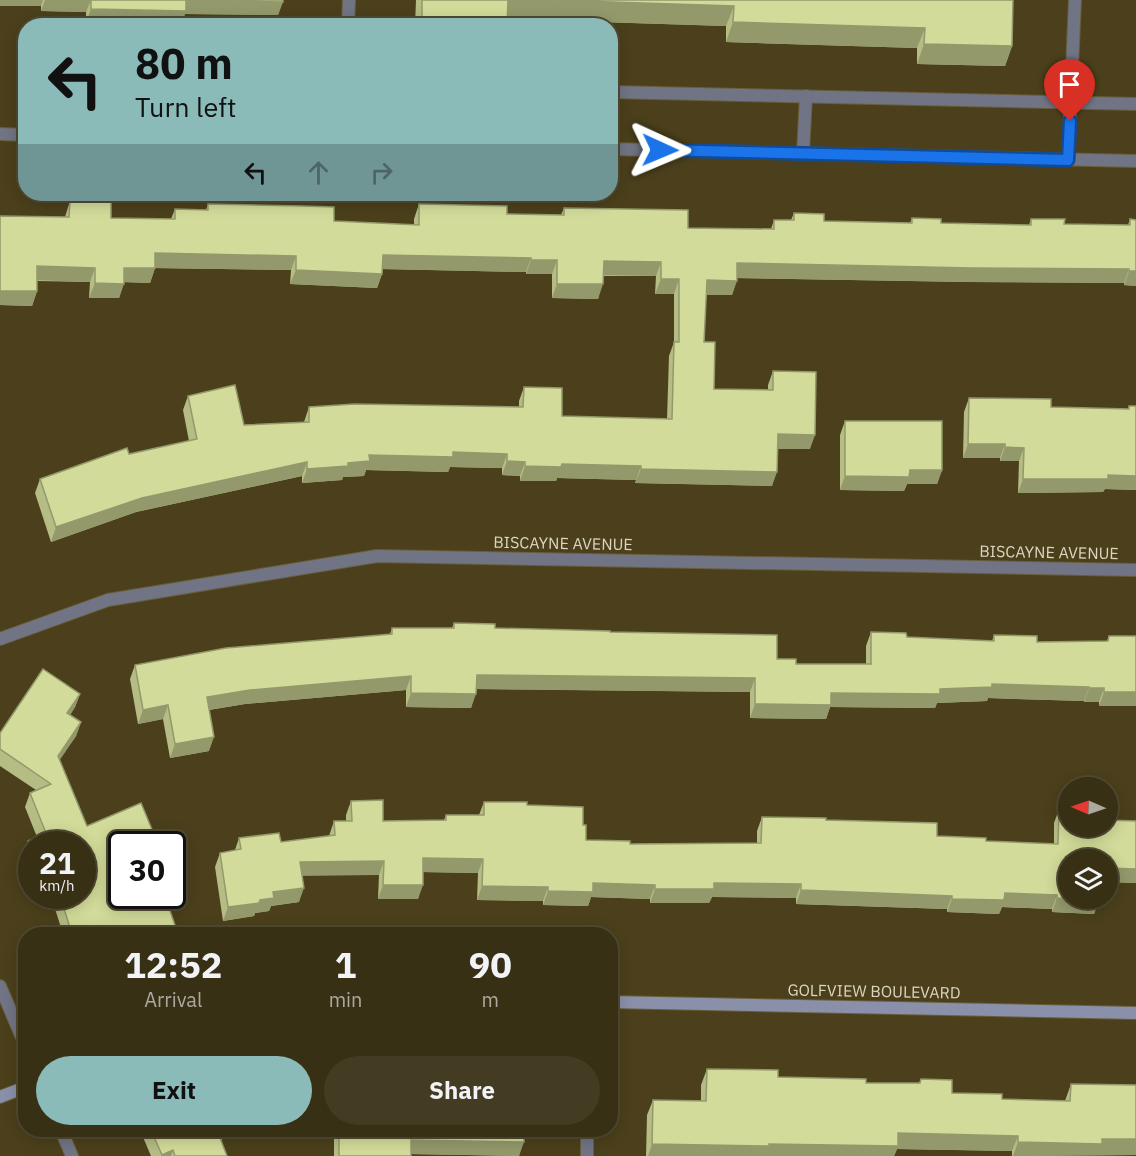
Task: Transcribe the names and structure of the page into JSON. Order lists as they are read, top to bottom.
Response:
{
  "streets": {
    "street": ["BISCAYNE AVENUE", "GOLFVIEW BOULEVARD"]
  },
  "north": "left",
  "page": {
    "turn": ["80 m", "Turn left"],
    "speed": "21 km/h",
    "limit": "30",
    "eta": [
      "12:52",
      "Arrival",
      "1",
      "min",
      "90",
      "m"
    ],
    "buttons": ["Exit", "Share"]
  }
}
